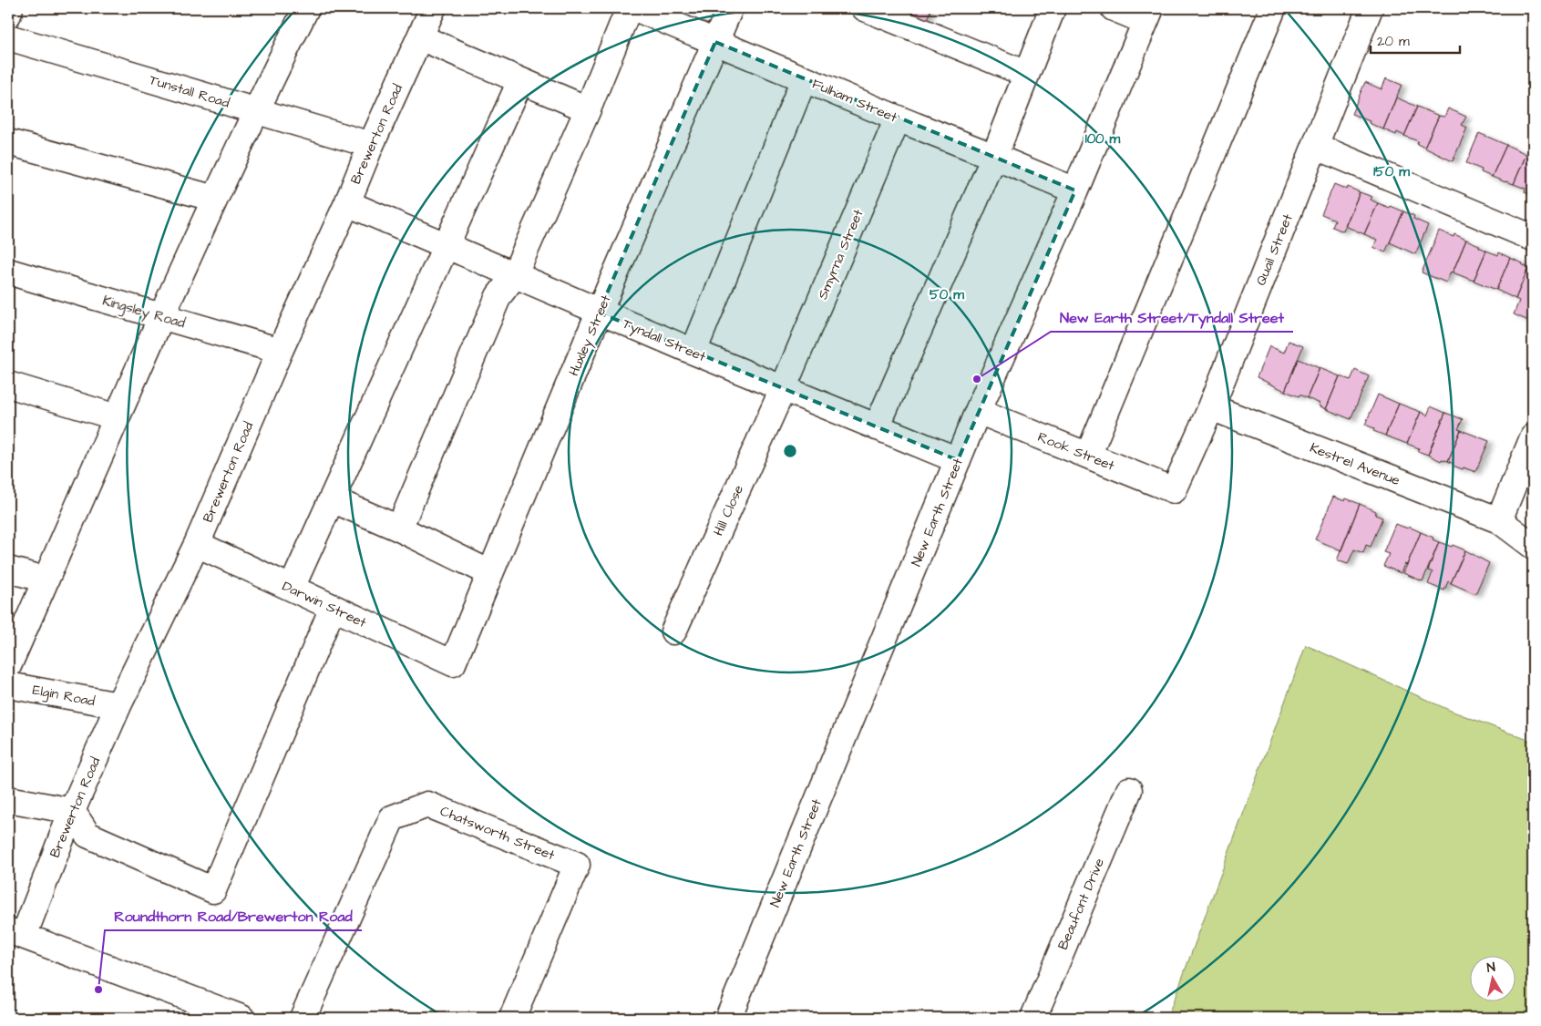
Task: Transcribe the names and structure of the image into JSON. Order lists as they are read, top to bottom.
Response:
{
  "streets": {
    "street": [
      "Tunstall Road",
      "Fulham Street",
      "Brewerton Road",
      "Quail Street",
      "Smyrna Street",
      "Kingsley Road",
      "Huxley Street",
      "Tyndall Street",
      "Rook Street",
      "Kestrel Avenue",
      "Hill Close",
      "New Earth Street",
      "Darwin Street",
      "Elgin Road",
      "Chatsworth Street",
      "Beaufont Drive"
    ]
  },
  "crossings": [
    ["Tunstall Road", "Brewerton Road"],
    ["Fulham Street", "Smyrna Street"],
    ["Fulham Street", "Huxley Street"],
    ["Fulham Street", "New Earth Street"],
    ["Brewerton Road", "Kingsley Road"],
    ["Brewerton Road", "Tyndall Street"],
    ["Brewerton Road", "Darwin Street"],
    ["Brewerton Road", "Elgin Road"],
    ["Quail Street", "Rook Street"],
    ["Quail Street", "Kestrel Avenue"],
    ["Smyrna Street", "Tyndall Street"],
    ["Smyrna Street", "Hill Close"],
    ["Huxley Street", "Tyndall Street"],
    ["Huxley Street", "Darwin Street"],
    ["Tyndall Street", "Hill Close"],
    ["Tyndall Street", "New Earth Street"],
    ["Rook Street", "New Earth Street"]
  ],
  "places": ["New Earth Street/Tyndall Street", "Roundthorn Road/Brewerton Road"],
  "scale_bar": "20 m",
  "north": "top",
  "rings": ["100 m", "150 m", "50 m"]
}
